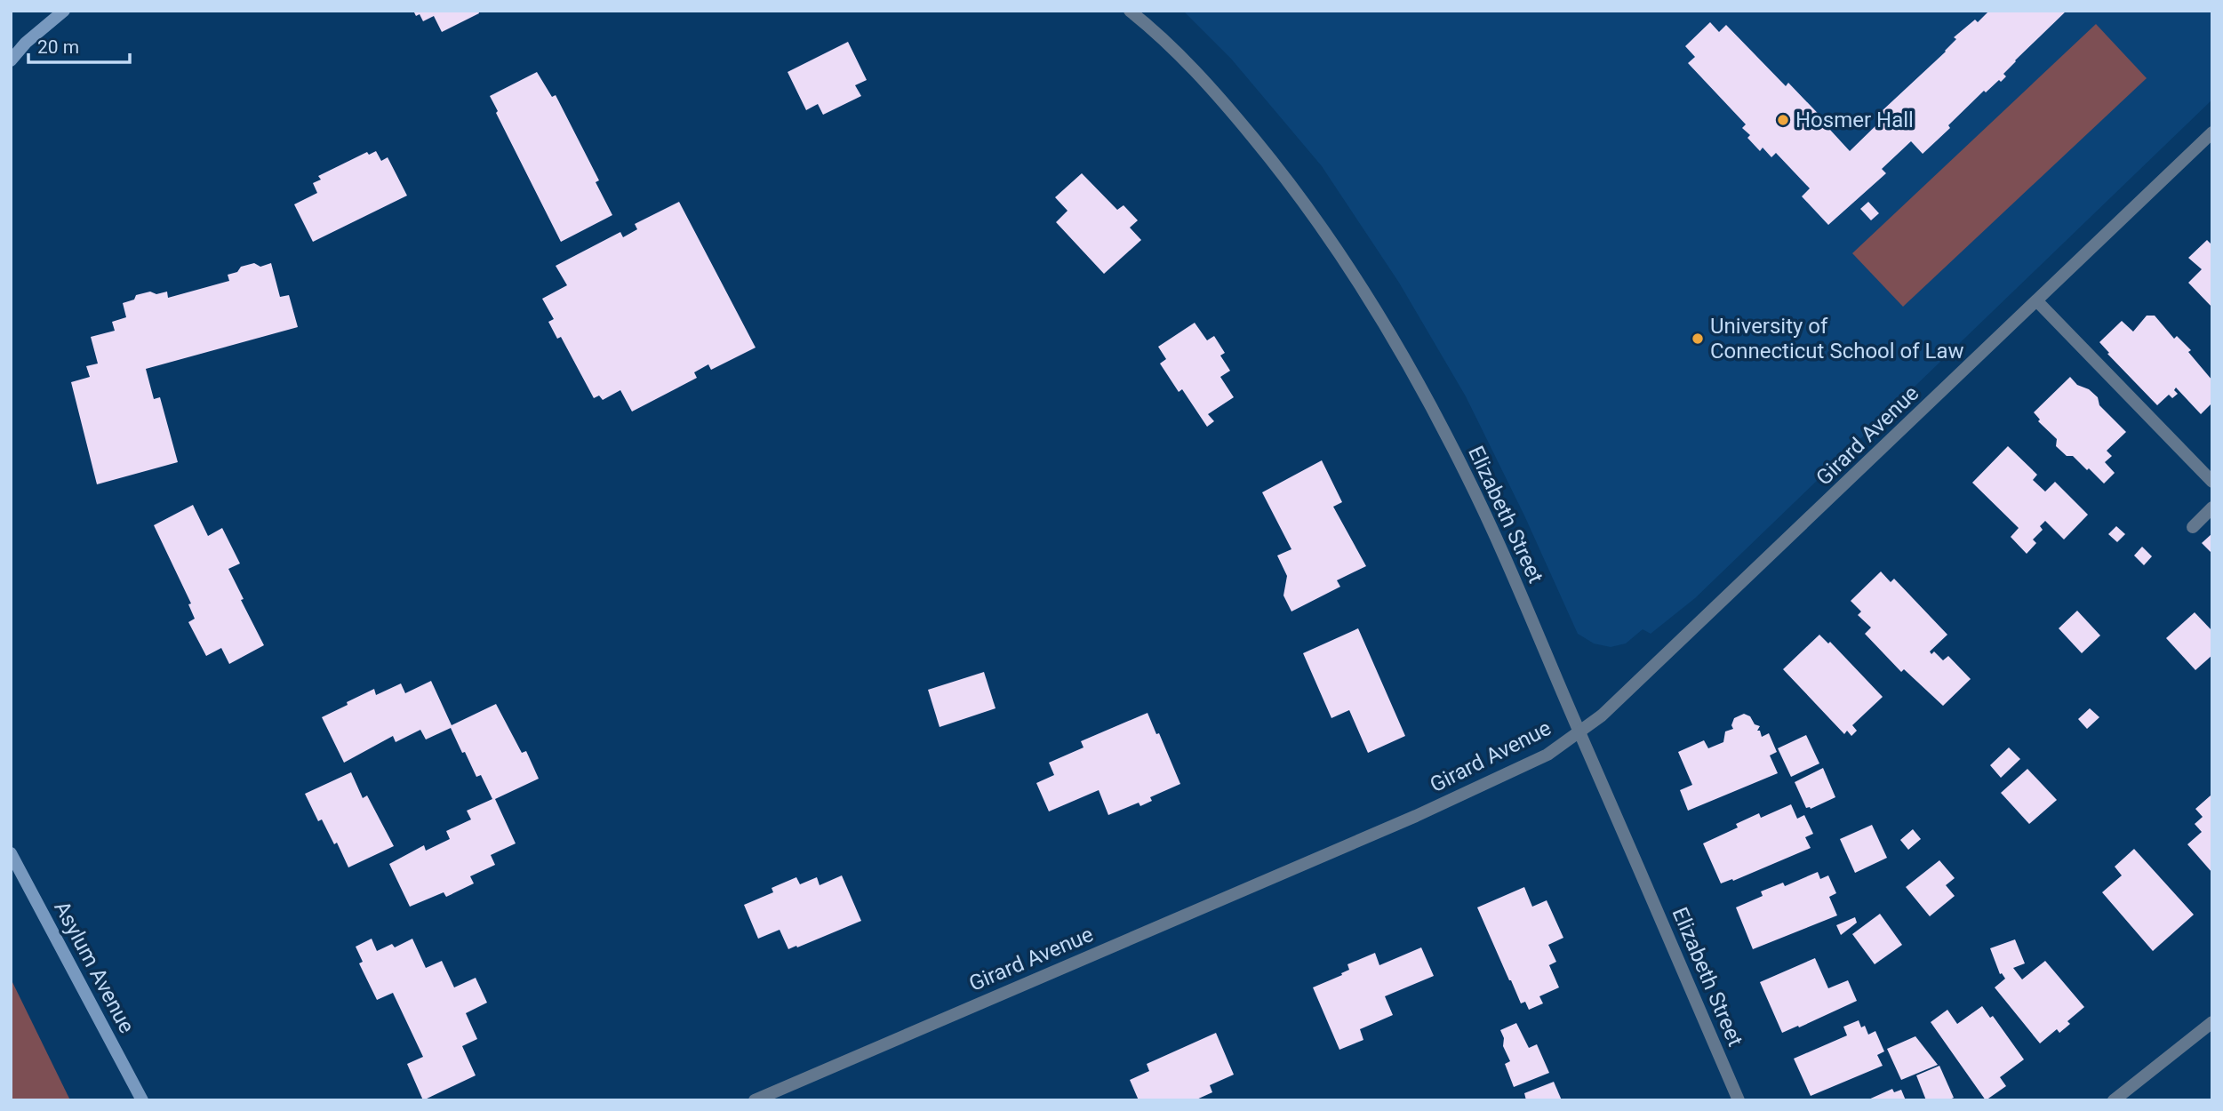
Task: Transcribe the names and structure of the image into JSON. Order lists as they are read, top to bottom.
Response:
{
  "streets": {
    "main road": ["Asylum Avenue"],
    "street": ["Girard Avenue", "Elizabeth Street"]
  },
  "crossings": [
    ["Girard Avenue", "Elizabeth Street"]
  ],
  "places": ["Hosmer Hall", "University of Connecticut School of Law"],
  "scale_bar": "20 m"
}
